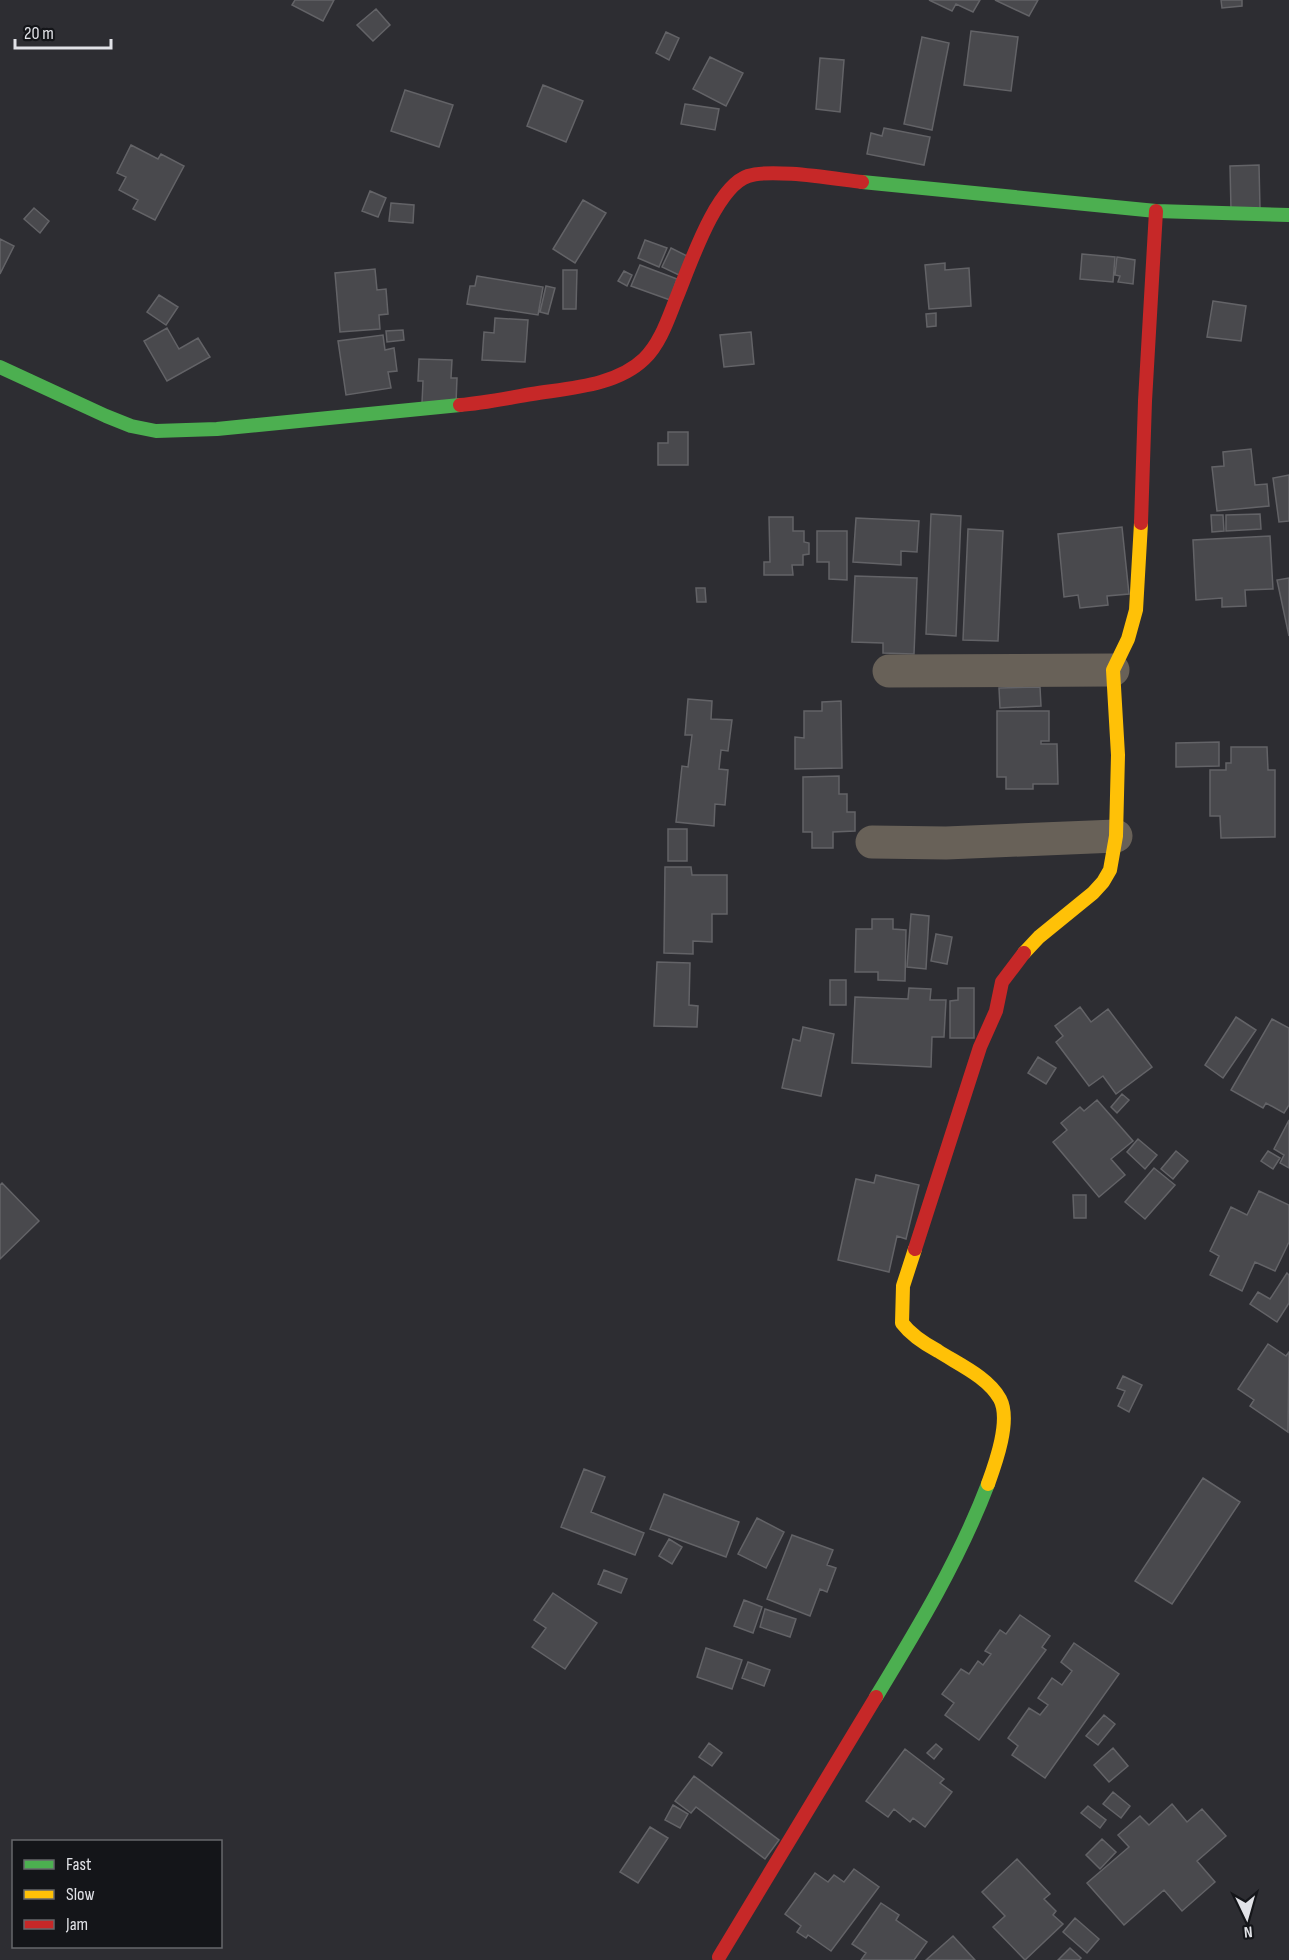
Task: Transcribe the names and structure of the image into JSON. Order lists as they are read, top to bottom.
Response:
{
  "legend": ["Fast", "Slow", "Jam"],
  "scale_bar": "20 m",
  "north": "bottom"
}
